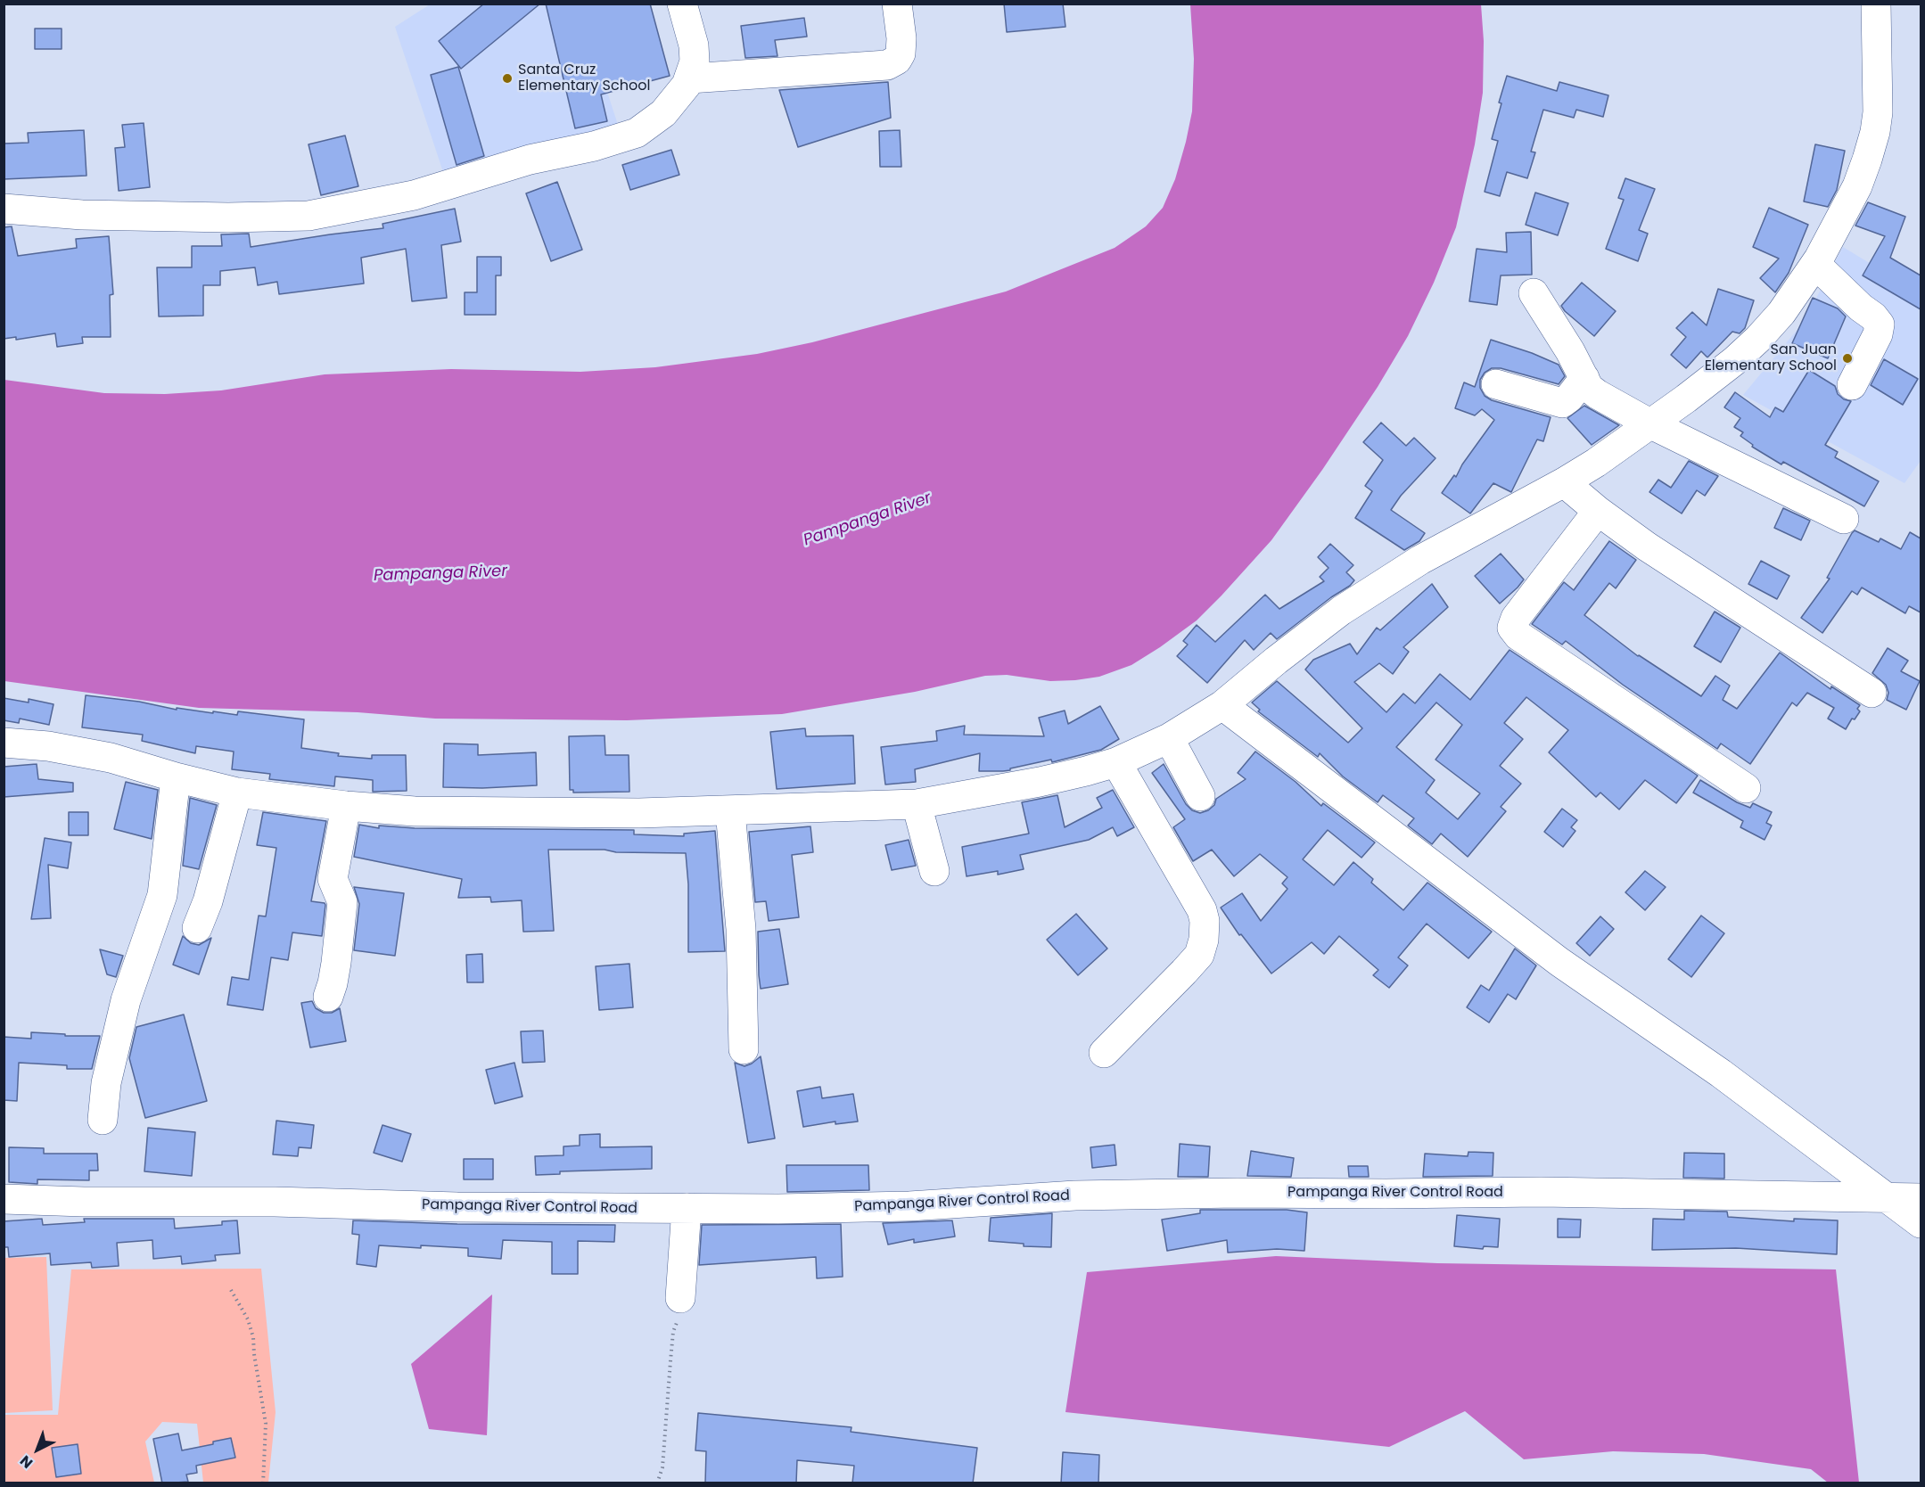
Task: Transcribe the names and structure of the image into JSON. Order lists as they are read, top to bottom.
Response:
{
  "streets": {
    "street": ["Pampanga River Control Road"]
  },
  "water": ["Pampanga River"],
  "places": ["Santa Cruz Elementary School", "San Juan Elementary School"],
  "north": "bottom left"
}
